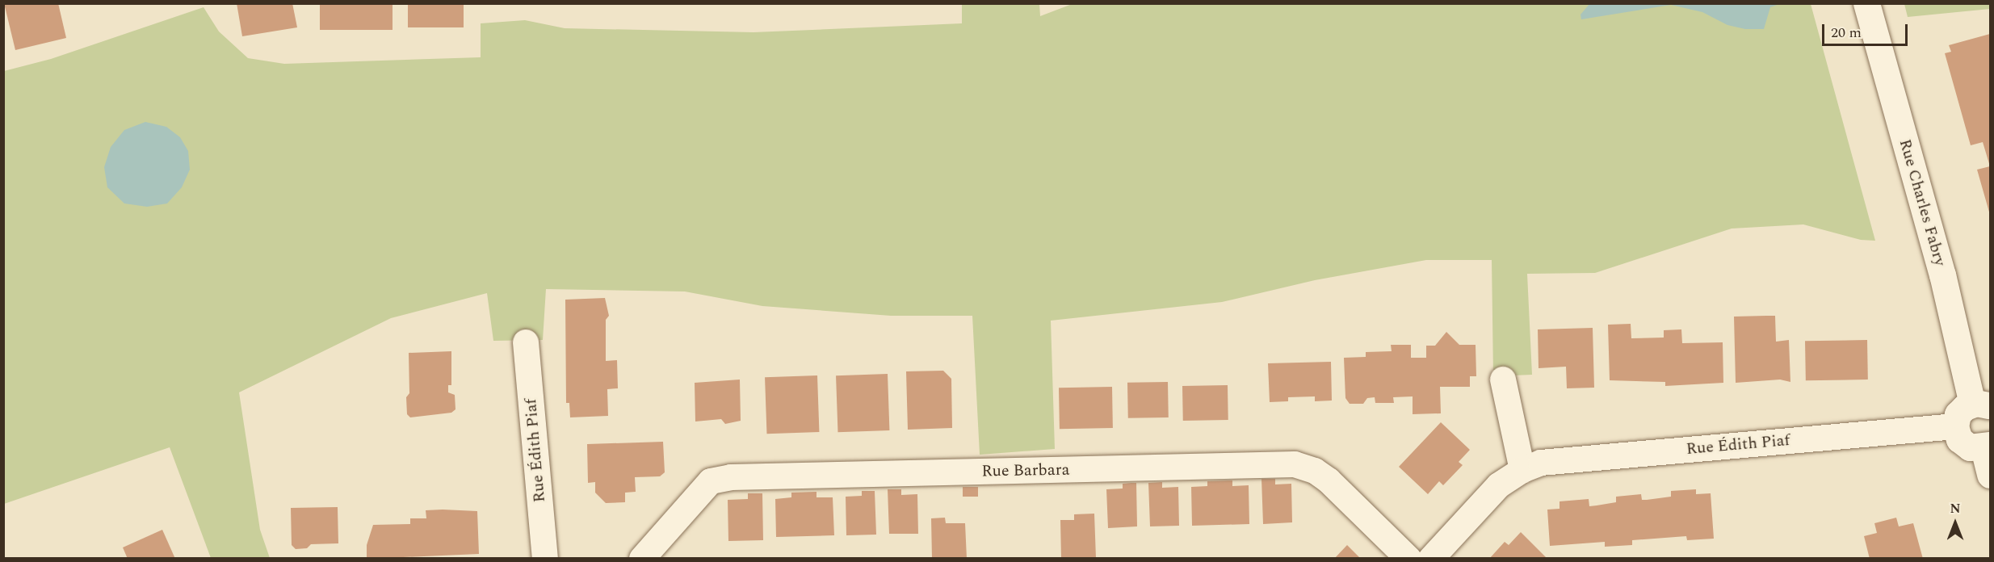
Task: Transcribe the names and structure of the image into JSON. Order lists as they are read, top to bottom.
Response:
{
  "streets": {
    "street": ["Rue Charles Fabry", "Rue Édith Piaf", "Rue Barbara"]
  },
  "scale_bar": "20 m",
  "north": "top"
}
